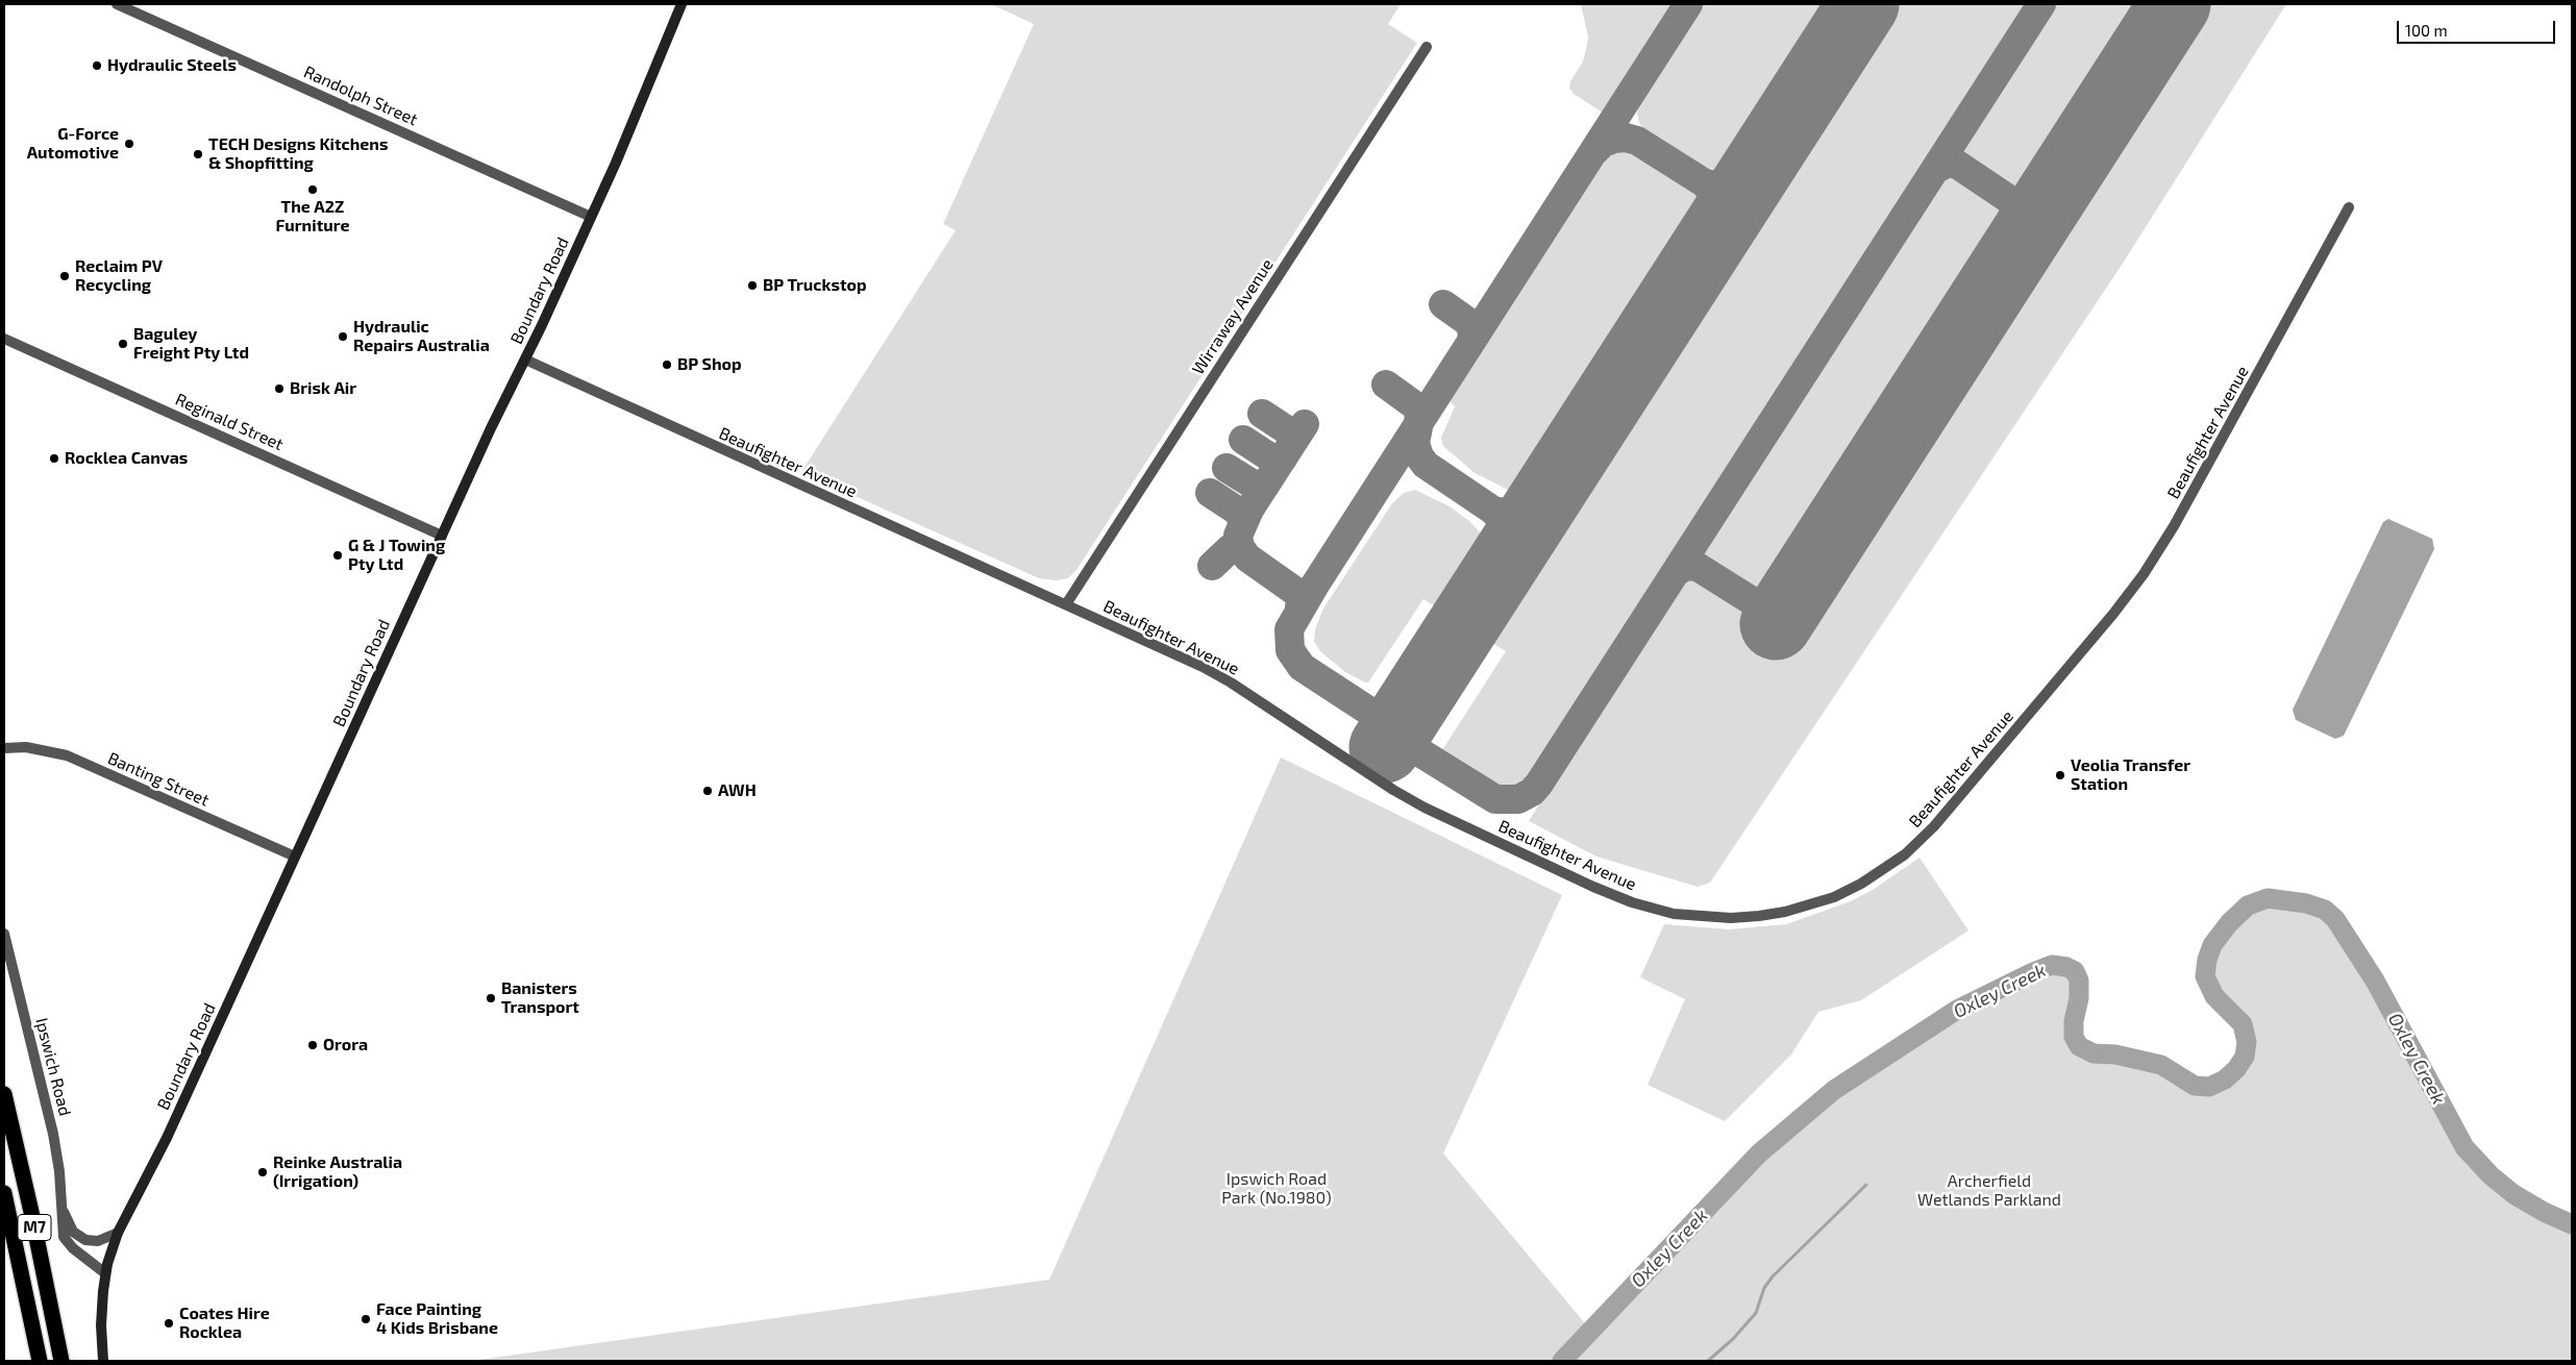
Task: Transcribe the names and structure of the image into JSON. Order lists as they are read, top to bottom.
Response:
{
  "streets": {
    "highway": ["M7"],
    "main road": ["Boundary Road"],
    "street": [
      "Randolph Street",
      "Wirraway Avenue",
      "Reginald Street",
      "Beaufighter Avenue",
      "Banting Street",
      "Ipswich Road"
    ]
  },
  "crossings": [
    ["Randolph Street", "Boundary Road"],
    ["Boundary Road", "Reginald Street"],
    ["Boundary Road", "Beaufighter Avenue"],
    ["Boundary Road", "Banting Street"],
    ["Boundary Road", "Ipswich Road"],
    ["Wirraway Avenue", "Beaufighter Avenue"]
  ],
  "water": ["Oxley Creek"],
  "parks": ["Ipswich Road Park (No.1980)", "Archerfield Wetlands Parkland"],
  "places": [
    "Hydraulic Steels",
    "G-Force Automotive",
    "TECH Designs Kitchens & Shopfitting",
    "The A2Z Furniture",
    "Reclaim PV Recycling",
    "BP Truckstop",
    "Hydraulic Repairs Australia",
    "Baguley Freight Pty Ltd",
    "BP Shop",
    "Brisk Air",
    "Rocklea Canvas",
    "G & J Towing Pty Ltd",
    "Veolia Transfer Station",
    "AWH",
    "Banisters Transport",
    "Orora",
    "Reinke Australia (Irrigation)",
    "Face Painting 4 Kids Brisbane",
    "Coates Hire Rocklea"
  ],
  "scale_bar": "100 m"
}
